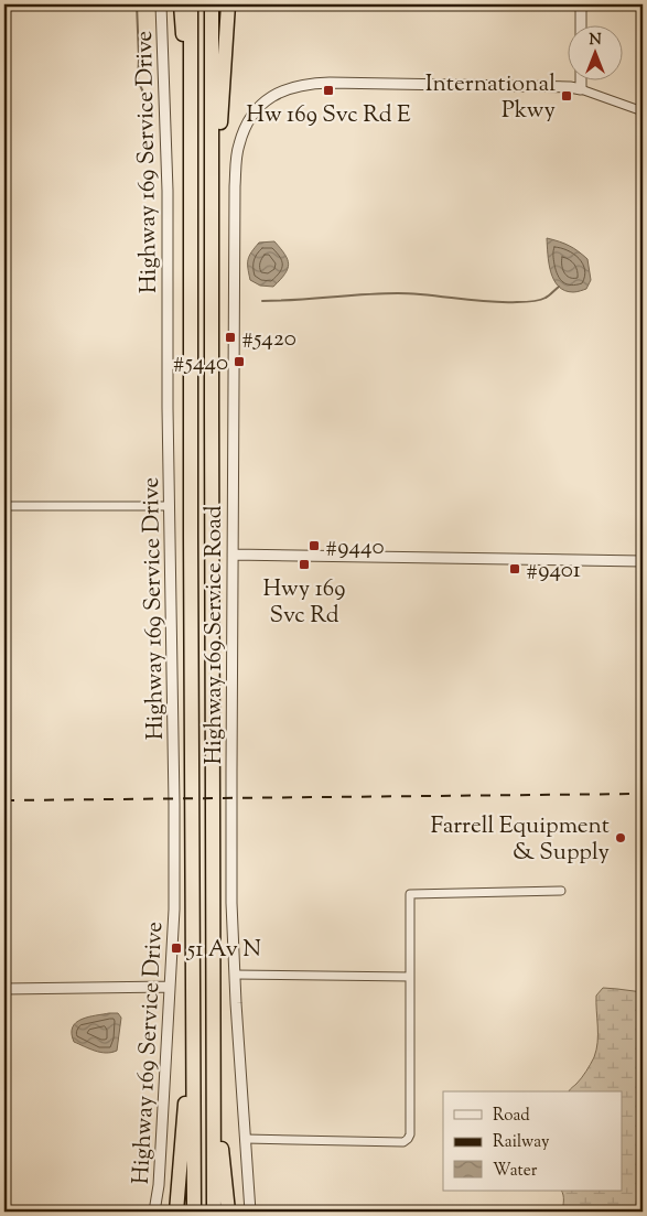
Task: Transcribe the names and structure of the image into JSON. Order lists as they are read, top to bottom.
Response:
{
  "streets": {
    "street": ["Highway 169 Service Drive", "Highway 169 Service Road"]
  },
  "places": {
    "transit": [
      "Hw 169 Svc Rd E",
      "International Pkwy",
      "#5420",
      "#5440",
      "#9440",
      "Hwy 169 Svc Rd",
      "#9401",
      "51 Av N"
    ],
    "other": ["Farrell Equipment & Supply"]
  },
  "legend": ["Road", "Railway", "Water"],
  "north": "top"
}
